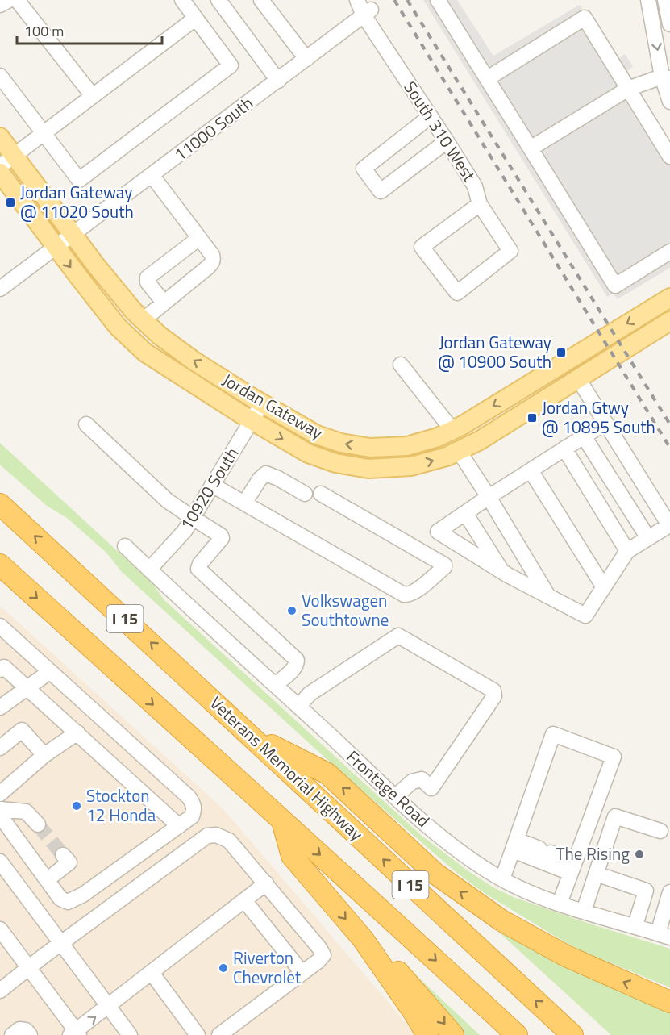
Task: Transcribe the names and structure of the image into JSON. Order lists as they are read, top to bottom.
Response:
{
  "streets": {
    "highway": ["I 15", "Veterans Memorial Highway"],
    "main road": ["Jordan Gateway"],
    "street": [
      "11000 South",
      "South 310 West",
      "10920 South",
      "Frontage Road"
    ]
  },
  "crossings": [
    ["11000 South", "South 310 West"],
    ["11000 South", "Jordan Gateway"],
    ["Jordan Gateway", "10920 South"],
    ["10920 South", "Frontage Road"]
  ],
  "places": {
    "transit": ["Jordan Gateway @ 11020 South", "Jordan Gateway @ 10900 South", "Jordan Gtwy @ 10895 South"],
    "other": [
      "Volkswagen Southtowne",
      "Stockton 12 Honda",
      "The Rising",
      "Riverton Chevrolet"
    ]
  },
  "scale_bar": "100 m"
}
